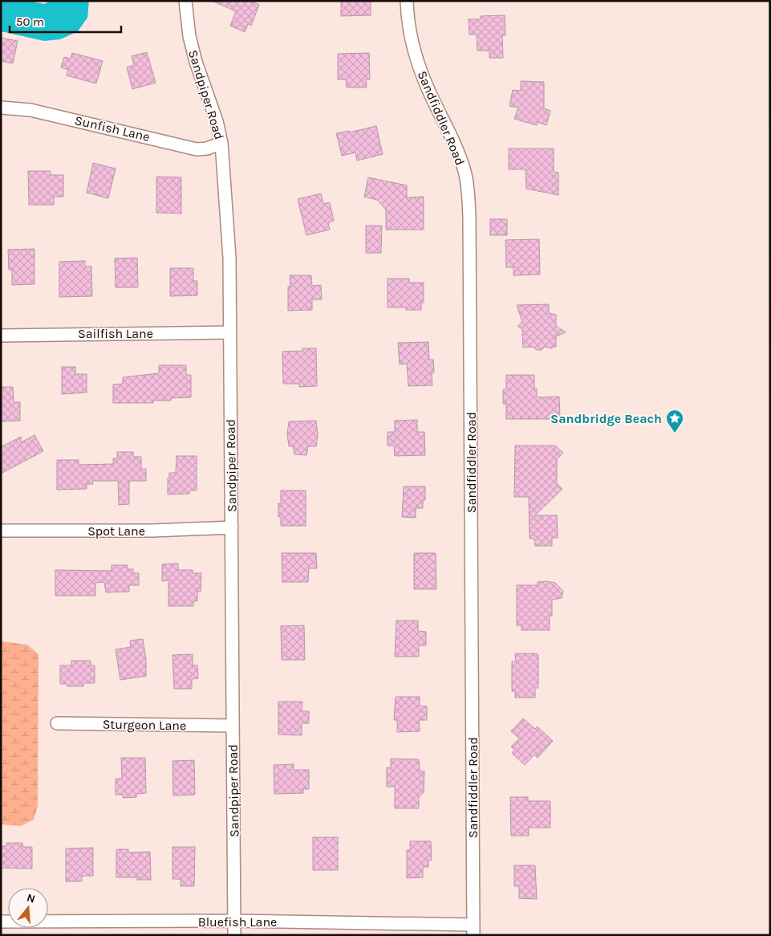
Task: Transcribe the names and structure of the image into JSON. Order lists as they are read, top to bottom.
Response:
{
  "streets": {
    "street": [
      "Sandpiper Road",
      "Sandfiddler Road",
      "Sunfish Lane",
      "Sailfish Lane",
      "Spot Lane",
      "Sturgeon Lane",
      "Bluefish Lane"
    ]
  },
  "crossings": [
    ["Sandpiper Road", "Sunfish Lane"],
    ["Sandpiper Road", "Sailfish Lane"],
    ["Sandpiper Road", "Spot Lane"],
    ["Sandpiper Road", "Sturgeon Lane"],
    ["Sandpiper Road", "Bluefish Lane"],
    ["Sandfiddler Road", "Bluefish Lane"]
  ],
  "places": {
    "place": ["Sandbridge Beach"]
  },
  "scale_bar": "50 m",
  "north": "top"
}
